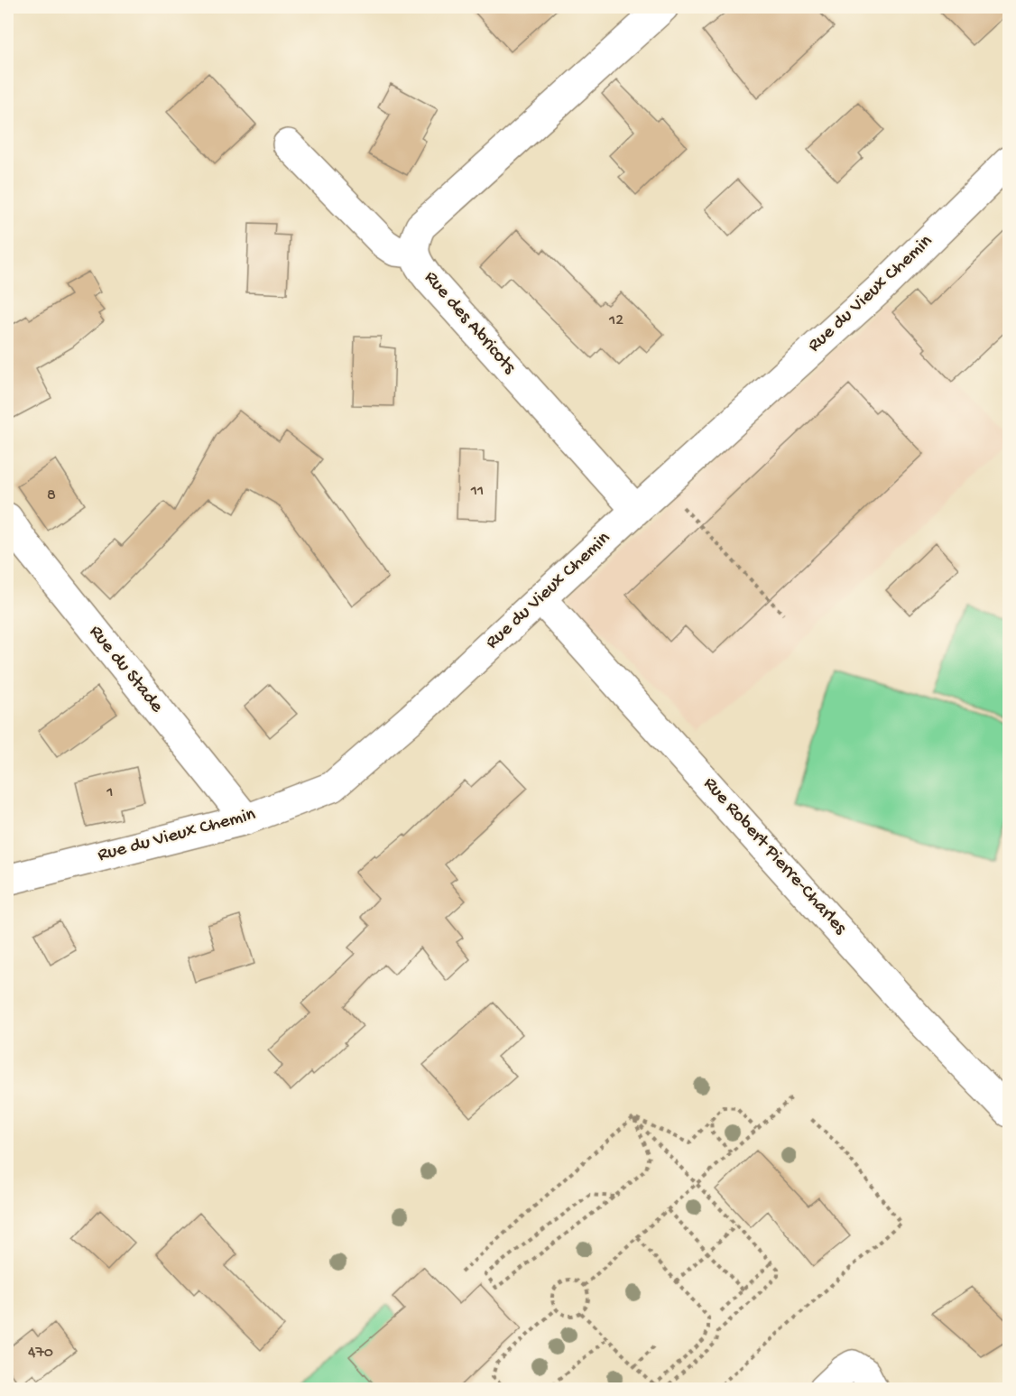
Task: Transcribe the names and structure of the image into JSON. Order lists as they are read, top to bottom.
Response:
{
  "streets": {
    "street": [
      "Rue du Vieux Chemin",
      "Rue des Abricots",
      "Rue du Stade",
      "Rue Robert Pierre-Charles"
    ]
  },
  "crossings": [
    ["Rue du Vieux Chemin", "Rue des Abricots"],
    ["Rue du Vieux Chemin", "Rue du Stade"],
    ["Rue du Vieux Chemin", "Rue Robert Pierre-Charles"]
  ],
  "house_numbers": [
    "12",
    "11",
    "8",
    "1",
    "470"
  ]
}
